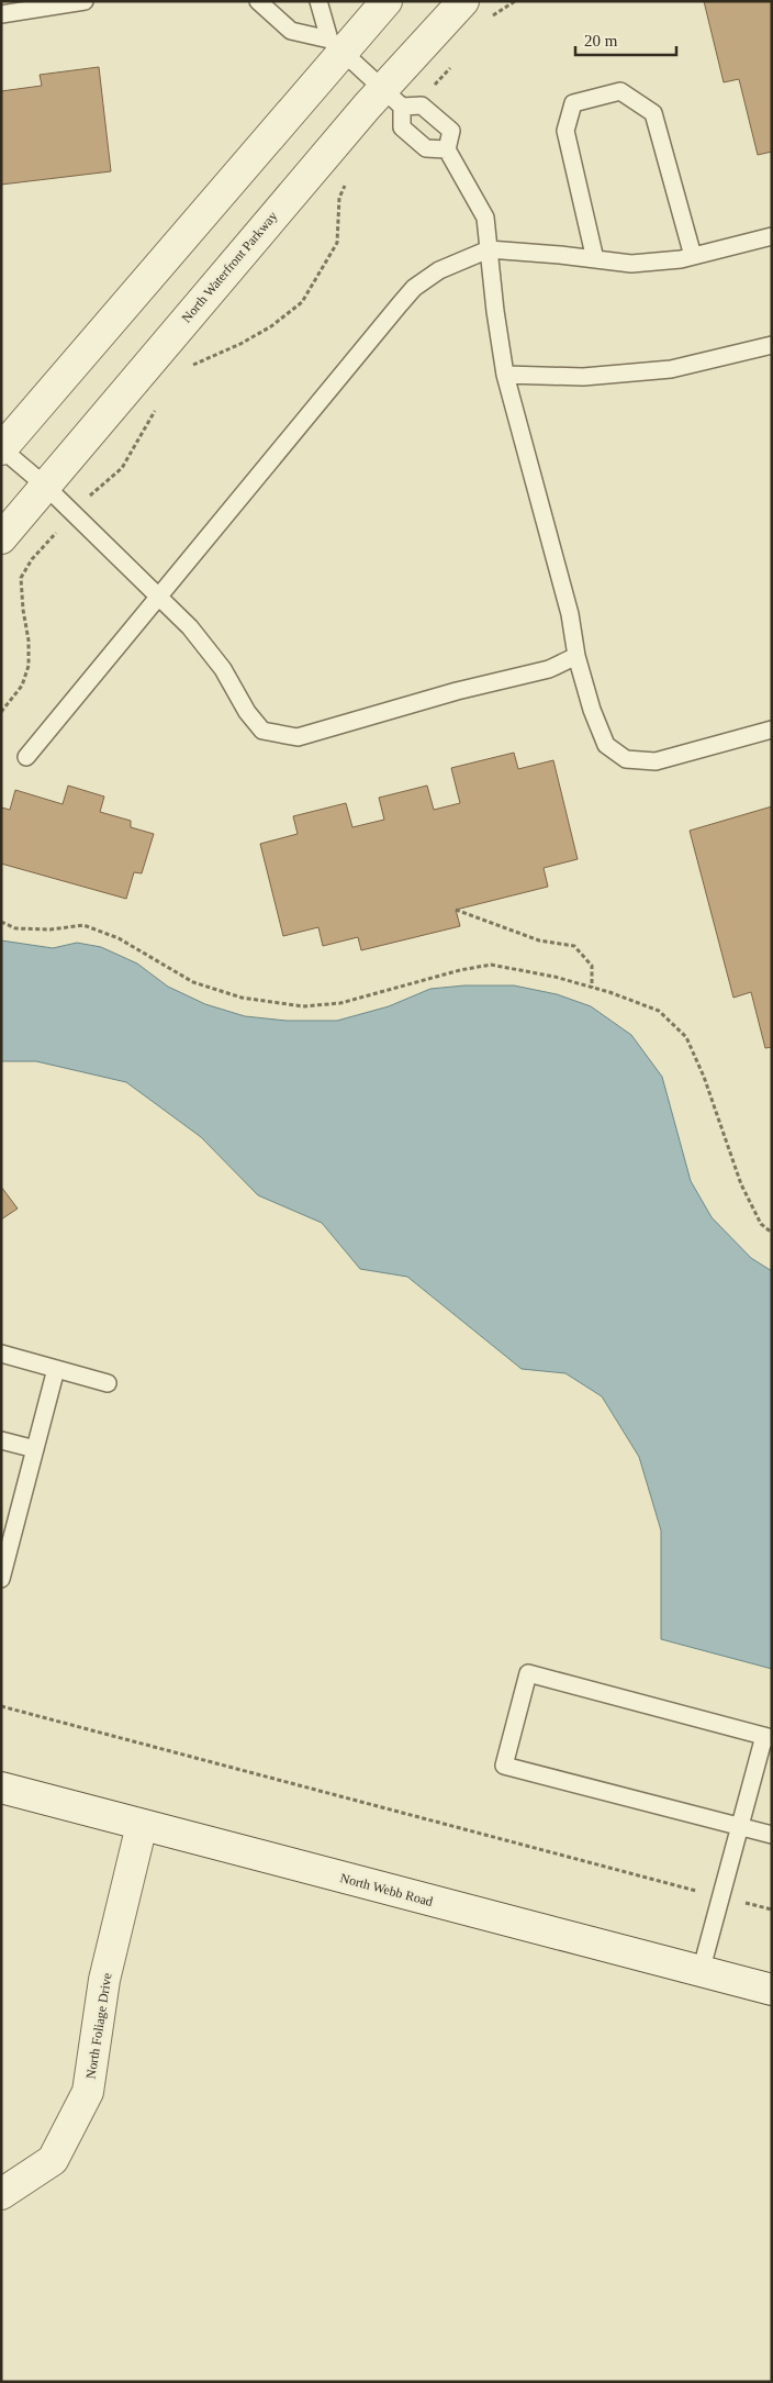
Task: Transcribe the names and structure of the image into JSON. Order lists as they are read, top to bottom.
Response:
{
  "streets": {
    "street": ["North Waterfront Parkway", "North Webb Road", "North Foliage Drive"]
  },
  "crossings": [
    ["North Webb Road", "North Foliage Drive"]
  ],
  "scale_bar": "20 m"
}
